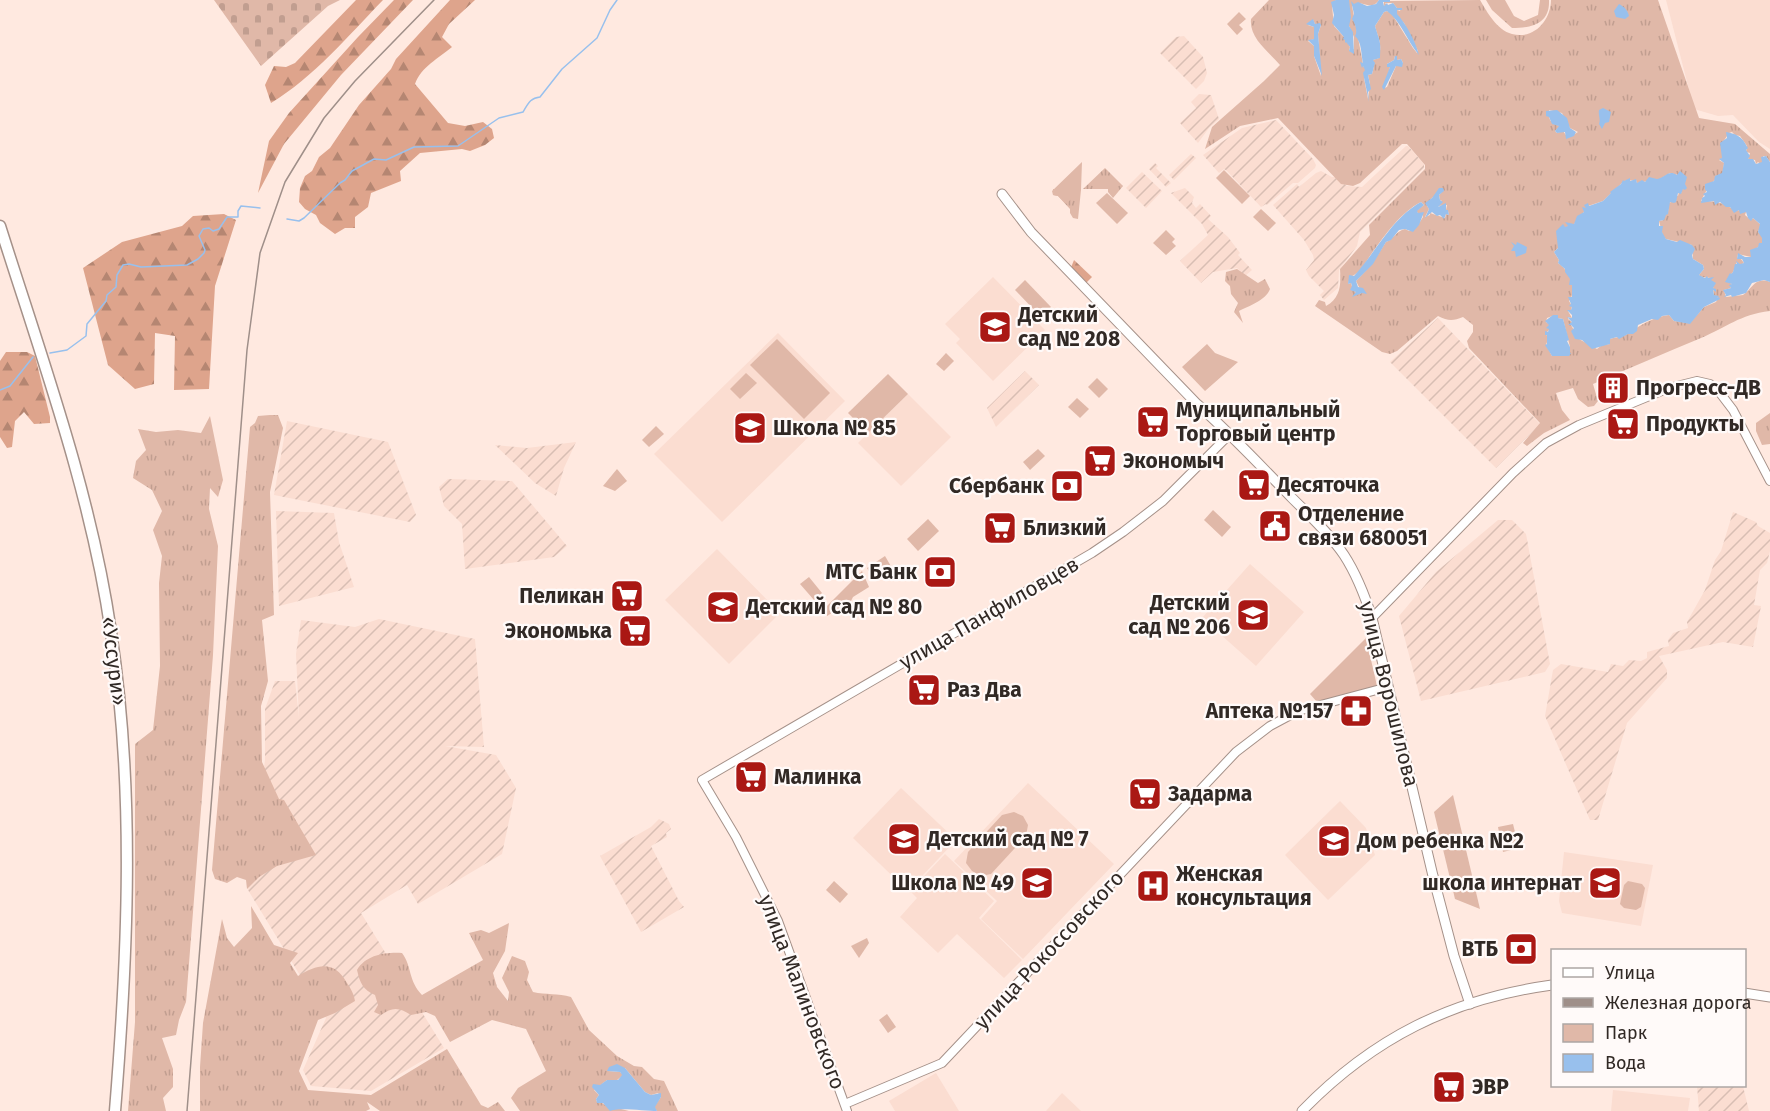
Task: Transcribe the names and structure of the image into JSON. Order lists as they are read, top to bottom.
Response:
{
  "streets": {
    "highway": ["«Уссури»"],
    "main road": ["улица Ворошилова"],
    "street": ["улица Панфиловцев", "улица Рокоссовского", "улица Малиновского"]
  },
  "crossings": [
    ["улица Панфиловцев", "улица Ворошилова"],
    ["улица Панфиловцев", "улица Малиновского"],
    ["улица Ворошилова", "улица Рокоссовского"],
    ["улица Рокоссовского", "улица Малиновского"]
  ],
  "places": {
    "school or university": [
      "Детский сад № 208",
      "Школа № 85",
      "Детский сад № 80",
      "Детский сад № 206",
      "Детский сад № 7",
      "Дом ребенка №2",
      "Школа № 49",
      "школа интернат"
    ],
    "building": ["Прогресс-ДВ"],
    "supermarket": [
      "Муниципальный Торговый центр",
      "Продукты",
      "Экономыч",
      "Десяточка",
      "Близкий",
      "Пеликан",
      "Экономька",
      "Раз Два",
      "Малинка",
      "Задарма",
      "ЭВР"
    ],
    "bank": ["Сбербанк", "МТС Банк", "ВТБ"],
    "public building": ["Отделение связи 680051"],
    "pharmacy": ["Аптека №157"],
    "hospital": ["Женская консультация"]
  },
  "legend": [
    "Улица",
    "Железная дорога",
    "Парк",
    "Вода"
  ]
}
